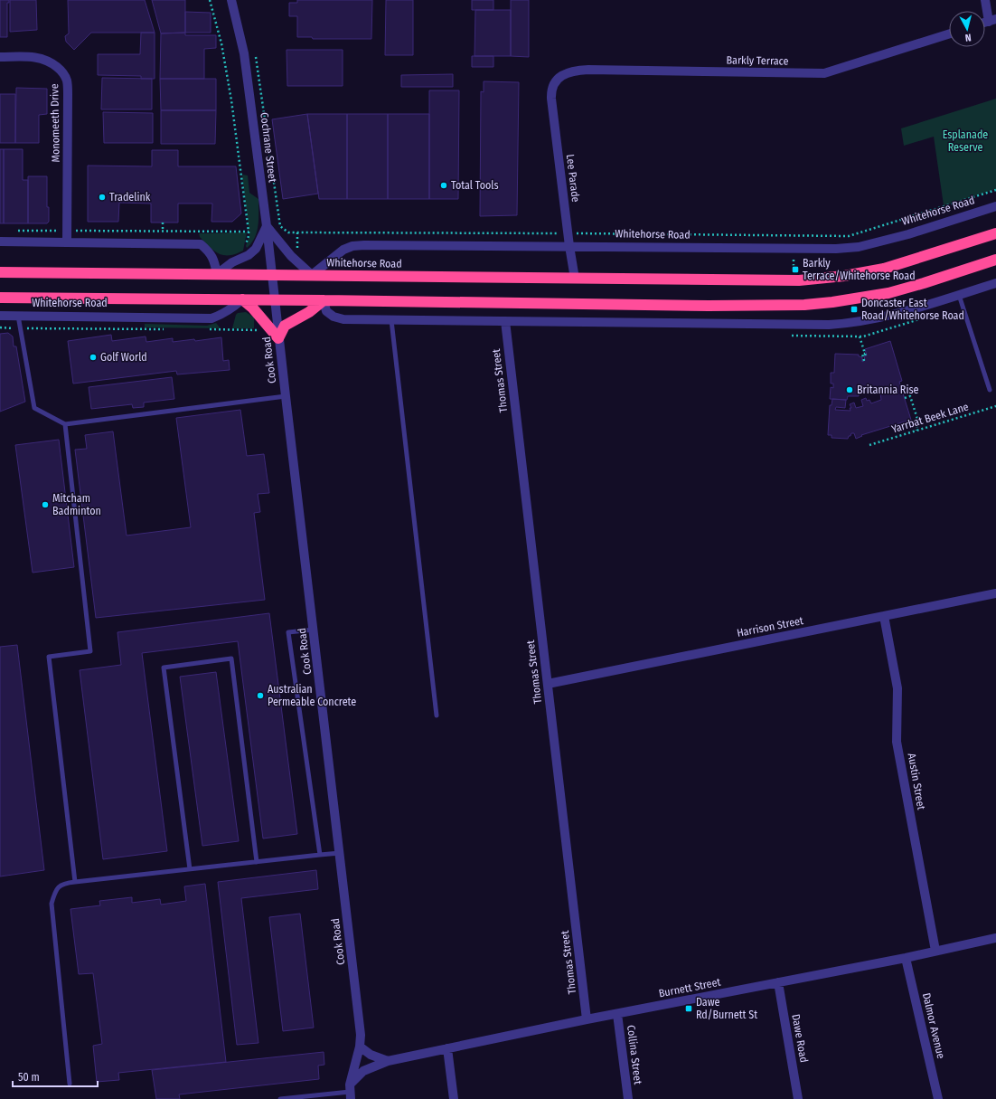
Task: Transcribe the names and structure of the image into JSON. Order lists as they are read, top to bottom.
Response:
{
  "streets": {
    "highway": ["Whitehorse Road"],
    "street": [
      "Barkly Terrace",
      "Monomeeth Drive",
      "Cochrane Street",
      "Lee Parade",
      "Cook Road",
      "Thomas Street",
      "Harrison Street",
      "Austin Street",
      "Burnett Street",
      "Dalmor Avenue",
      "Dawe Road",
      "Collina Street"
    ],
    "path": ["Yarrbat Beek Lane"]
  },
  "crossings": [
    ["Barkly Terrace", "Lee Parade"],
    ["Cochrane Street", "Whitehorse Road"],
    ["Cochrane Street", "Cook Road"],
    ["Lee Parade", "Whitehorse Road"],
    ["Whitehorse Road", "Cook Road"],
    ["Cook Road", "Burnett Street"],
    ["Thomas Street", "Harrison Street"],
    ["Thomas Street", "Burnett Street"],
    ["Harrison Street", "Austin Street"],
    ["Austin Street", "Burnett Street"],
    ["Burnett Street", "Dalmor Avenue"],
    ["Burnett Street", "Dawe Road"],
    ["Burnett Street", "Collina Street"]
  ],
  "parks": ["Esplanade Reserve"],
  "places": {
    "other": [
      "Total Tools",
      "Tradelink",
      "Golf World",
      "Britannia Rise",
      "Mitcham Badminton",
      "Australian Permeable Concrete"
    ],
    "transit": ["Barkly Terrace/Whitehorse Road", "Doncaster East Road/Whitehorse Road", "Dawe Rd/Burnett St"]
  },
  "scale_bar": "50 m",
  "north": "bottom"
}
